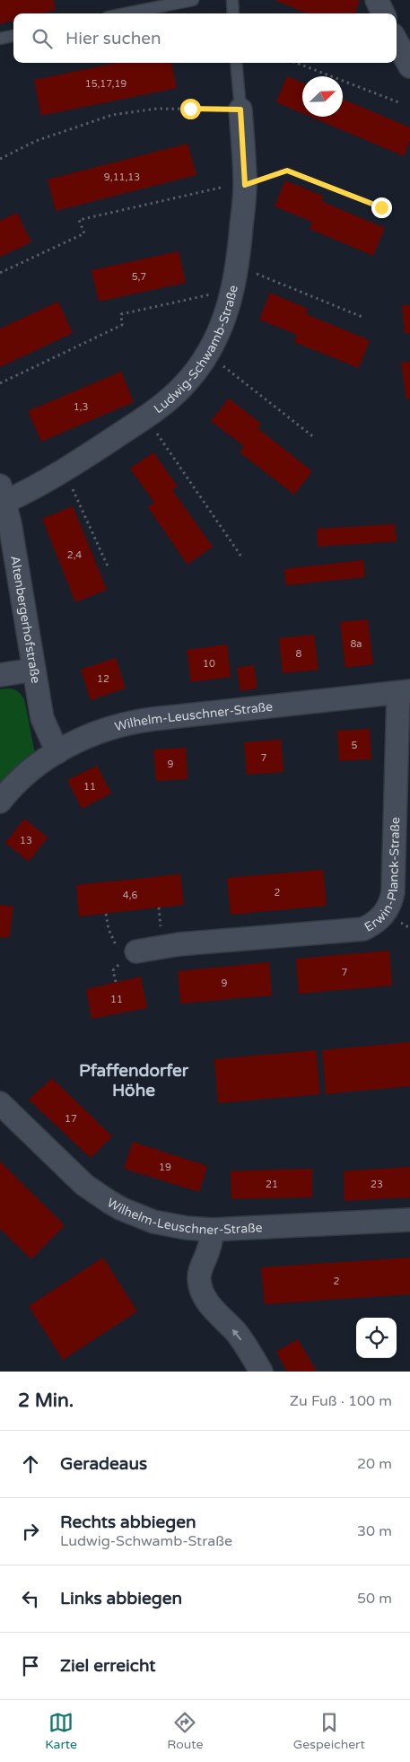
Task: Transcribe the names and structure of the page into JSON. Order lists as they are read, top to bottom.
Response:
{
  "streets": {
    "street": [
      "Ludwig-Schwamb-Straße",
      "Altenbergerhofstraße",
      "Wilhelm-Leuschner-Straße",
      "Erwin-Planck-Straße"
    ]
  },
  "crossings": [
    ["Ludwig-Schwamb-Straße", "Altenbergerhofstraße"],
    ["Altenbergerhofstraße", "Wilhelm-Leuschner-Straße"],
    ["Wilhelm-Leuschner-Straße", "Erwin-Planck-Straße"]
  ],
  "districts": ["Pfaffendorfer Höhe"],
  "house_numbers": [
    "15,17,19",
    "9,11,13",
    "5,7",
    "1,3",
    "2,4",
    "8a",
    "8",
    "10",
    "12",
    "5",
    "7",
    "9",
    "11",
    "13",
    "2",
    "4,6",
    "7",
    "9",
    "11",
    "17",
    "19",
    "21",
    "23",
    "2"
  ],
  "north": "top right",
  "page": {
    "search": "Hier suchen",
    "heading": ["2 Min.", "Zu Fuß · 100 m"],
    "list": [
      ["Geradeaus", "20 m"],
      ["Rechts abbiegen", "Ludwig-Schwamb-Straße", "30 m"],
      ["Links abbiegen", "50 m"],
      "Ziel erreicht"
    ],
    "nav": ["Karte", "Route", "Gespeichert"]
  }
}
